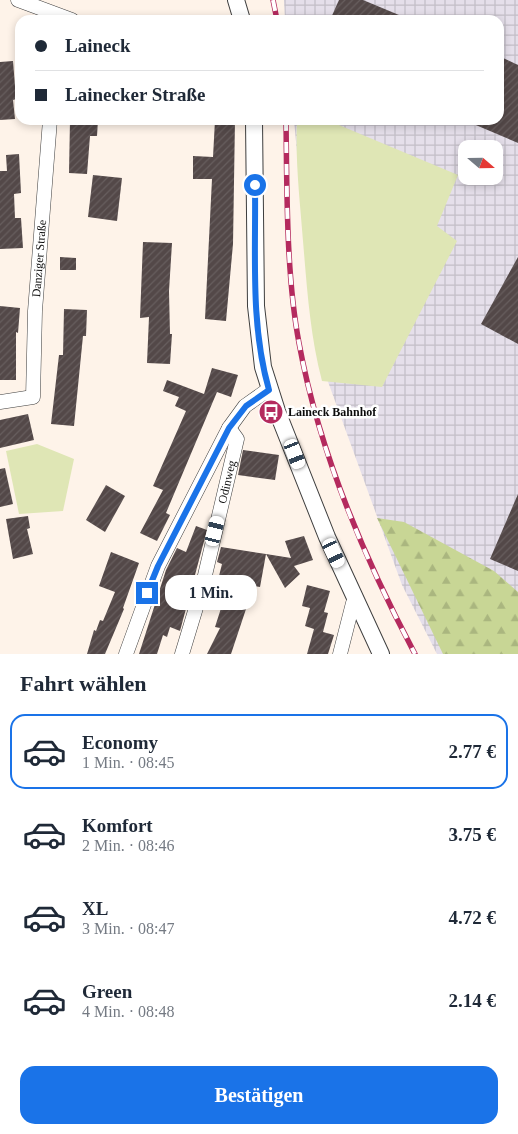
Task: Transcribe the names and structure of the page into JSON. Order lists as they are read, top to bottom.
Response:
{
  "streets": {
    "street": ["Danziger Straße", "Odinweg"]
  },
  "places": {
    "bus stop": ["Laineck Bahnhof"]
  },
  "north": "right",
  "page": {
    "banner": ["Laineck", "Lainecker Straße"],
    "bubble": "1 Min.",
    "heading": "Fahrt wählen",
    "list": [
      {
        "name": "Economy",
        "note": "1 Min. · 08:45",
        "value": "2.77 €"
      },
      {
        "name": "Komfort",
        "note": "2 Min. · 08:46",
        "value": "3.75 €"
      },
      {
        "name": "XL",
        "note": "3 Min. · 08:47",
        "value": "4.72 €"
      },
      {
        "name": "Green",
        "note": "4 Min. · 08:48",
        "value": "2.14 €"
      }
    ],
    "buttons": "Bestätigen"
  }
}
